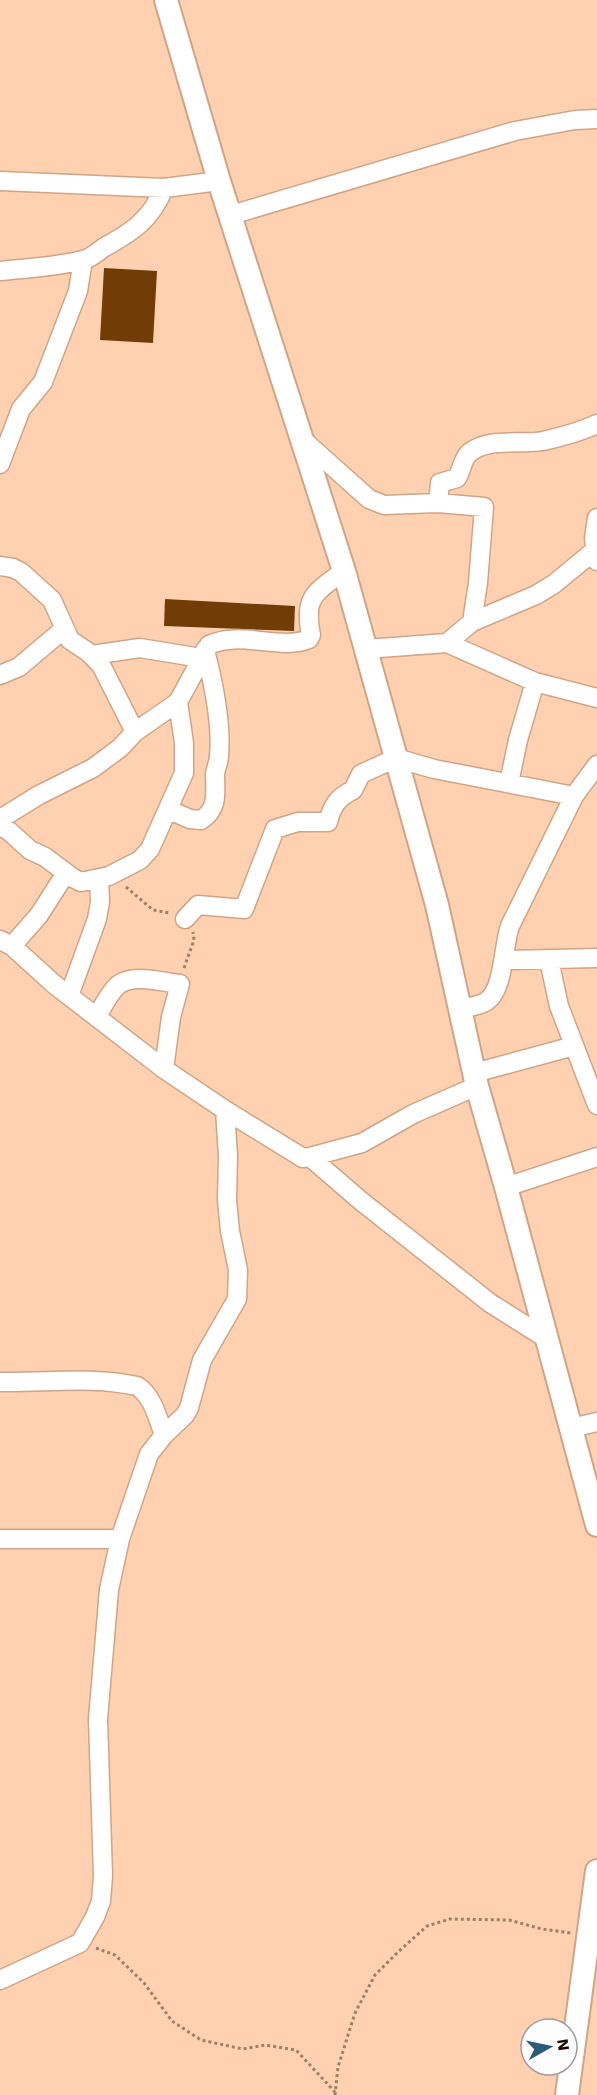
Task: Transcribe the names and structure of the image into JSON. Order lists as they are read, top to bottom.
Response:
{
  "north": "right"
}
